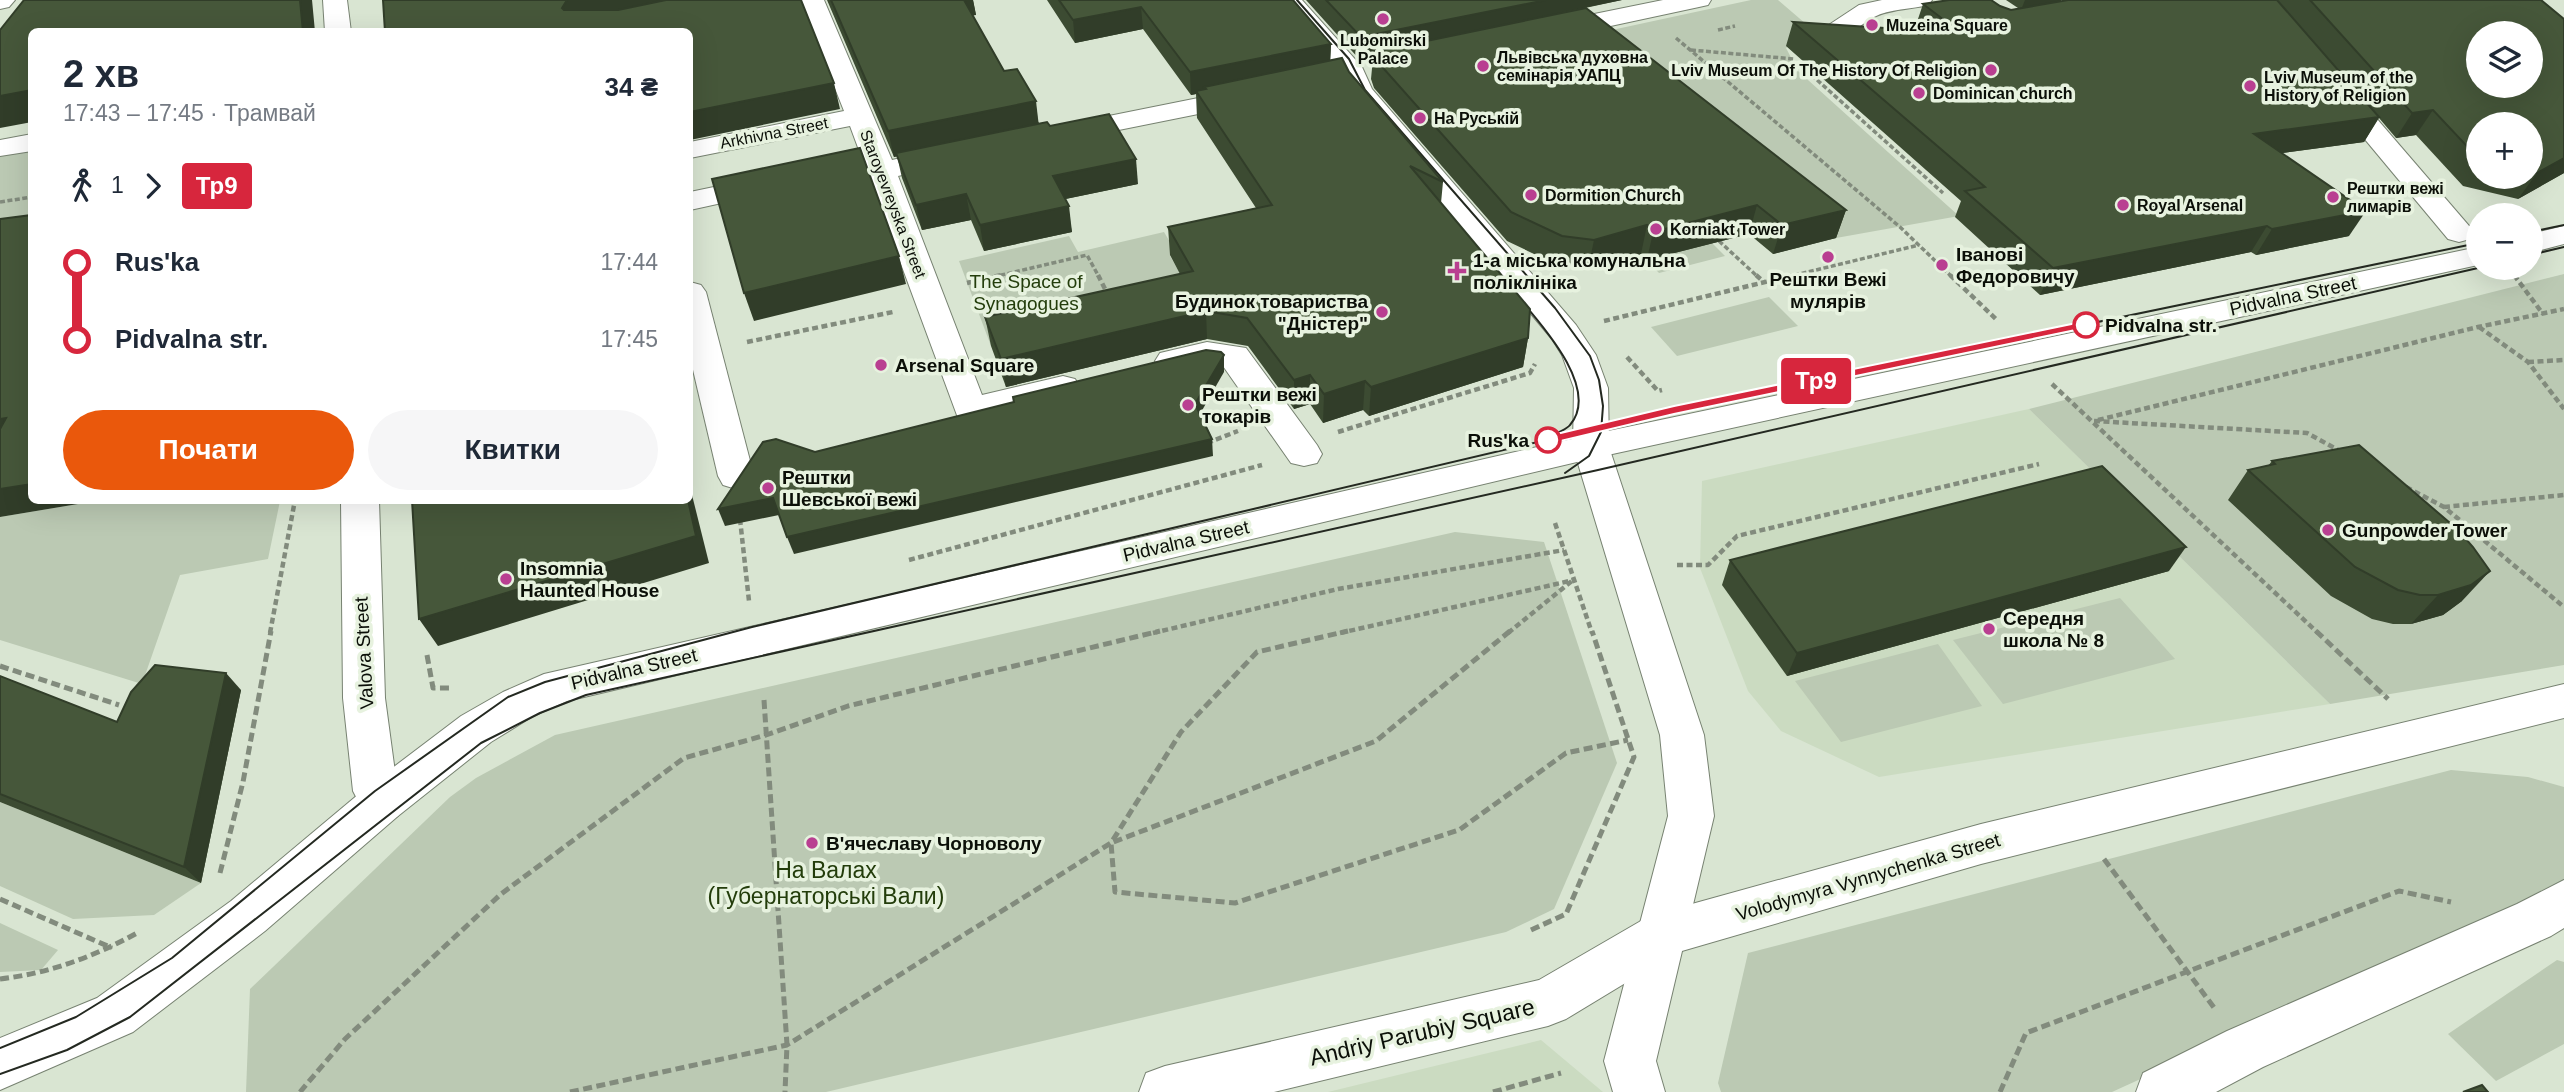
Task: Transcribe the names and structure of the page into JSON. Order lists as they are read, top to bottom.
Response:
{
  "streets": {
    "street": [
      "Arkhivna Street",
      "Staroyevreyska Street",
      "Pidvalna Street",
      "Valova Street",
      "Volodymyra Vynnychenka Street",
      "Andriy Parubiy Square"
    ]
  },
  "crossings": [
    ["Arkhivna Street", "Staroyevreyska Street"],
    ["Pidvalna Street", "Valova Street"],
    ["Volodymyra Vynnychenka Street", "Andriy Parubiy Square"]
  ],
  "parks": ["The Space of Synagogues", "На Валах (Губернаторські Вали)"],
  "places": {
    "other": [
      "Lubomirski Palace",
      "Muzeina Square",
      "Львівська духовна семінарія УАПЦ",
      "Lviv Museum Of The History Of Religion",
      "Lviv Museum of the History of Religion",
      "Dominican church",
      "На Руській",
      "Dormition Church",
      "Рештки вежі лимарів",
      "Royal Arsenal",
      "Korniakt Tower",
      "Рештки Вежі мулярів",
      "Іванові Федоровичу",
      "Будинок товариства \"Дністер\"",
      "Pidvalna str.",
      "Arsenal Square",
      "Рештки вежі токарів",
      "Rus'ka",
      "Рештки Шевської вежі",
      "Gunpowder Tower",
      "Insomnia Haunted House",
      "Середня школа № 8",
      "В'ячеславу Чорноволу"
    ],
    "health": ["1-а міська комунальна поліклініка"]
  },
  "lines": ["tram line Тр9"],
  "page": {
    "on_map": "Тр9",
    "map_buttons": ["+", "−"],
    "heading": ["2 хв", "17:43 – 17:45 · Трамвай", "34 ₴"],
    "legs": ["1", "Тр9"],
    "list": [
      {
        "name": "Rus'ka",
        "value": "17:44"
      },
      {
        "name": "Pidvalna str.",
        "value": "17:45"
      }
    ],
    "buttons": ["Почати", "Квитки"]
  }
}
